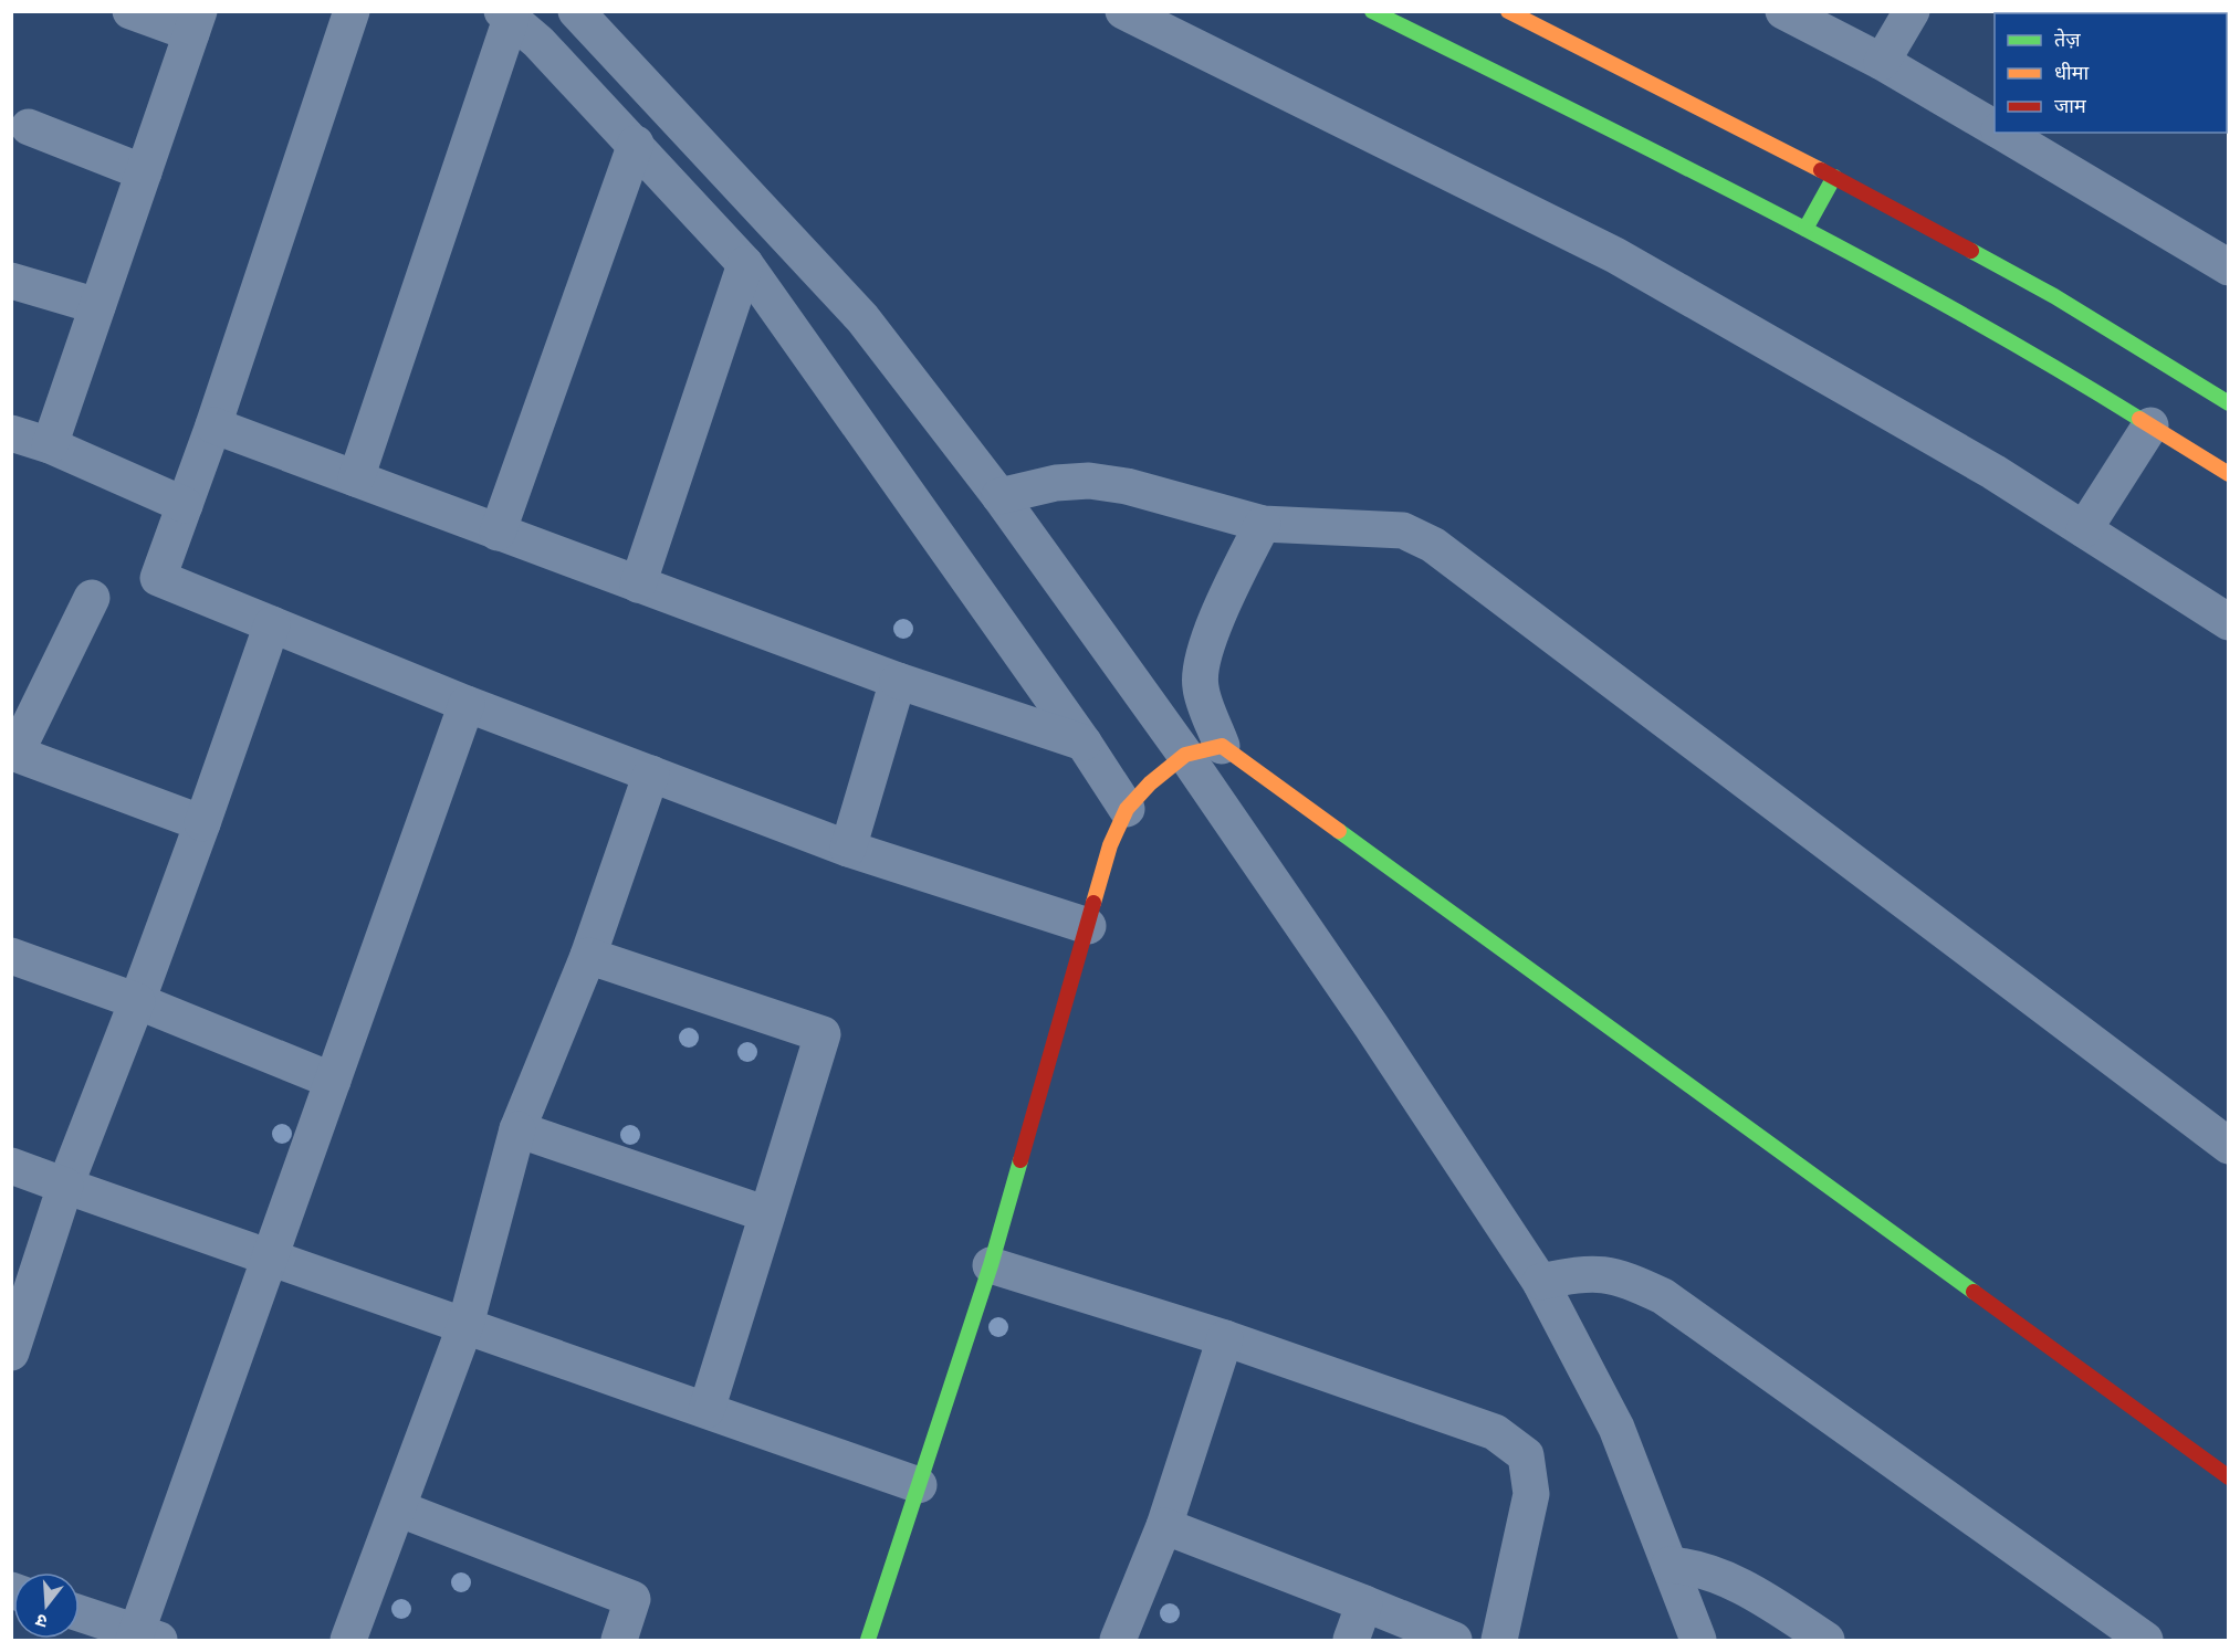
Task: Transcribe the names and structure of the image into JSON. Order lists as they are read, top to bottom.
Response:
{
  "legend": ["तेज़", "धीमा", "जाम"],
  "north": "bottom"
}
